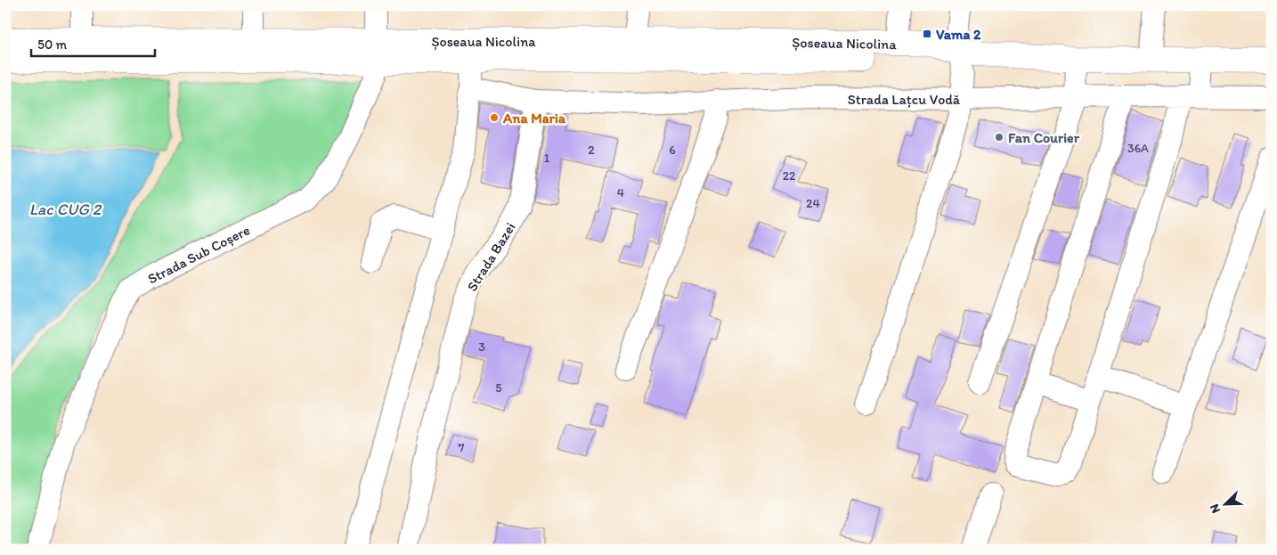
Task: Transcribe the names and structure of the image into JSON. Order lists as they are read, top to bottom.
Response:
{
  "streets": {
    "main road": ["Șoseaua Nicolina"],
    "street": ["Strada Lațcu Vodă", "Strada Sub Coșere", "Strada Bazei"]
  },
  "crossings": [
    ["Șoseaua Nicolina", "Strada Sub Coșere"],
    ["Strada Lațcu Vodă", "Strada Bazei"]
  ],
  "water": ["Lac CUG 2"],
  "places": {
    "transit": ["Vama 2"],
    "other": ["Ana Maria", "Fan Courier"]
  },
  "house_numbers": [
    "36A",
    "2",
    "6",
    "1",
    "22",
    "4",
    "24",
    "3",
    "5",
    "7"
  ],
  "scale_bar": "50 m",
  "north": "bottom left"
}
